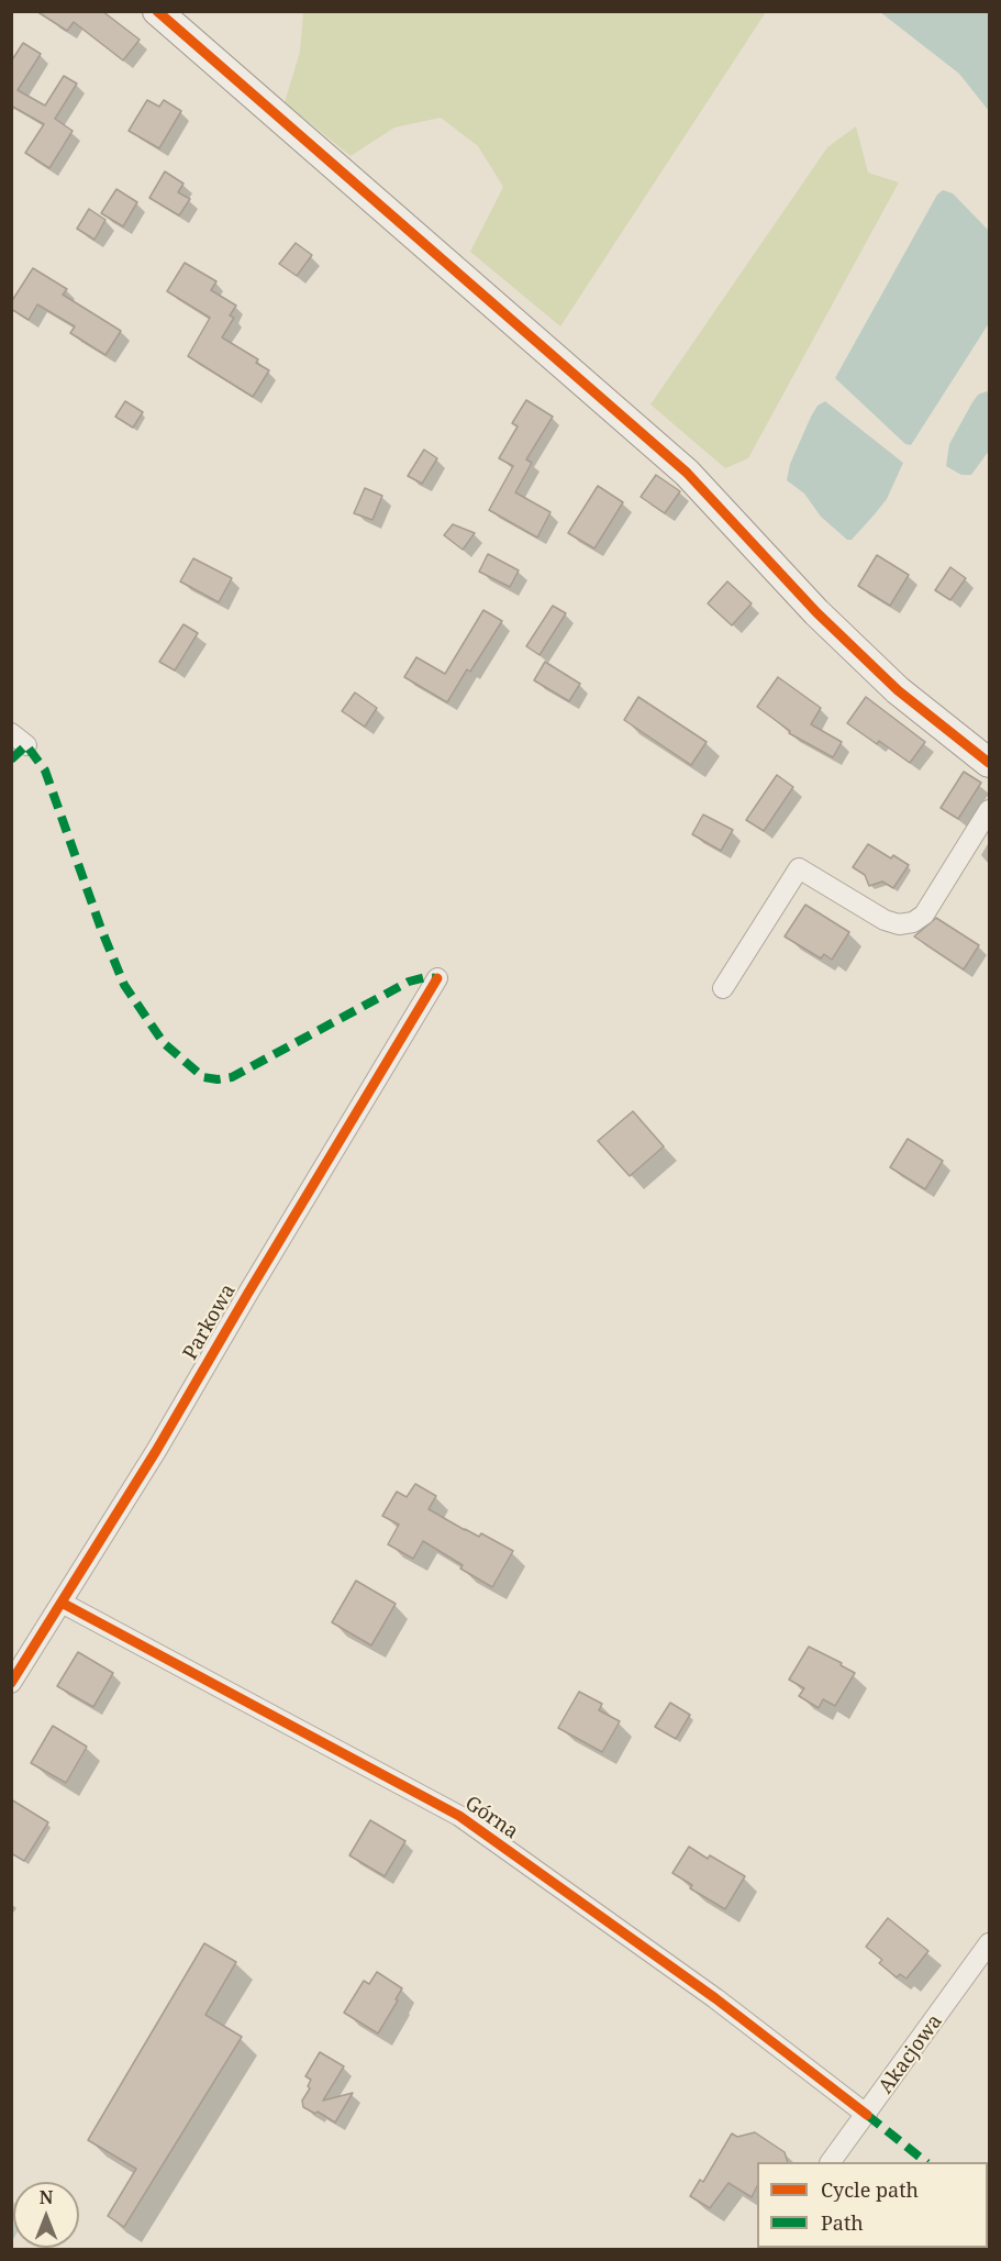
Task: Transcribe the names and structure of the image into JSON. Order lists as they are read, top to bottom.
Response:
{
  "streets": {
    "street": ["Parkowa", "Górna", "Akacjowa"]
  },
  "crossings": [
    ["Parkowa", "Górna"],
    ["Górna", "Akacjowa"]
  ],
  "legend": ["Cycle path", "Path"],
  "north": "top"
}
